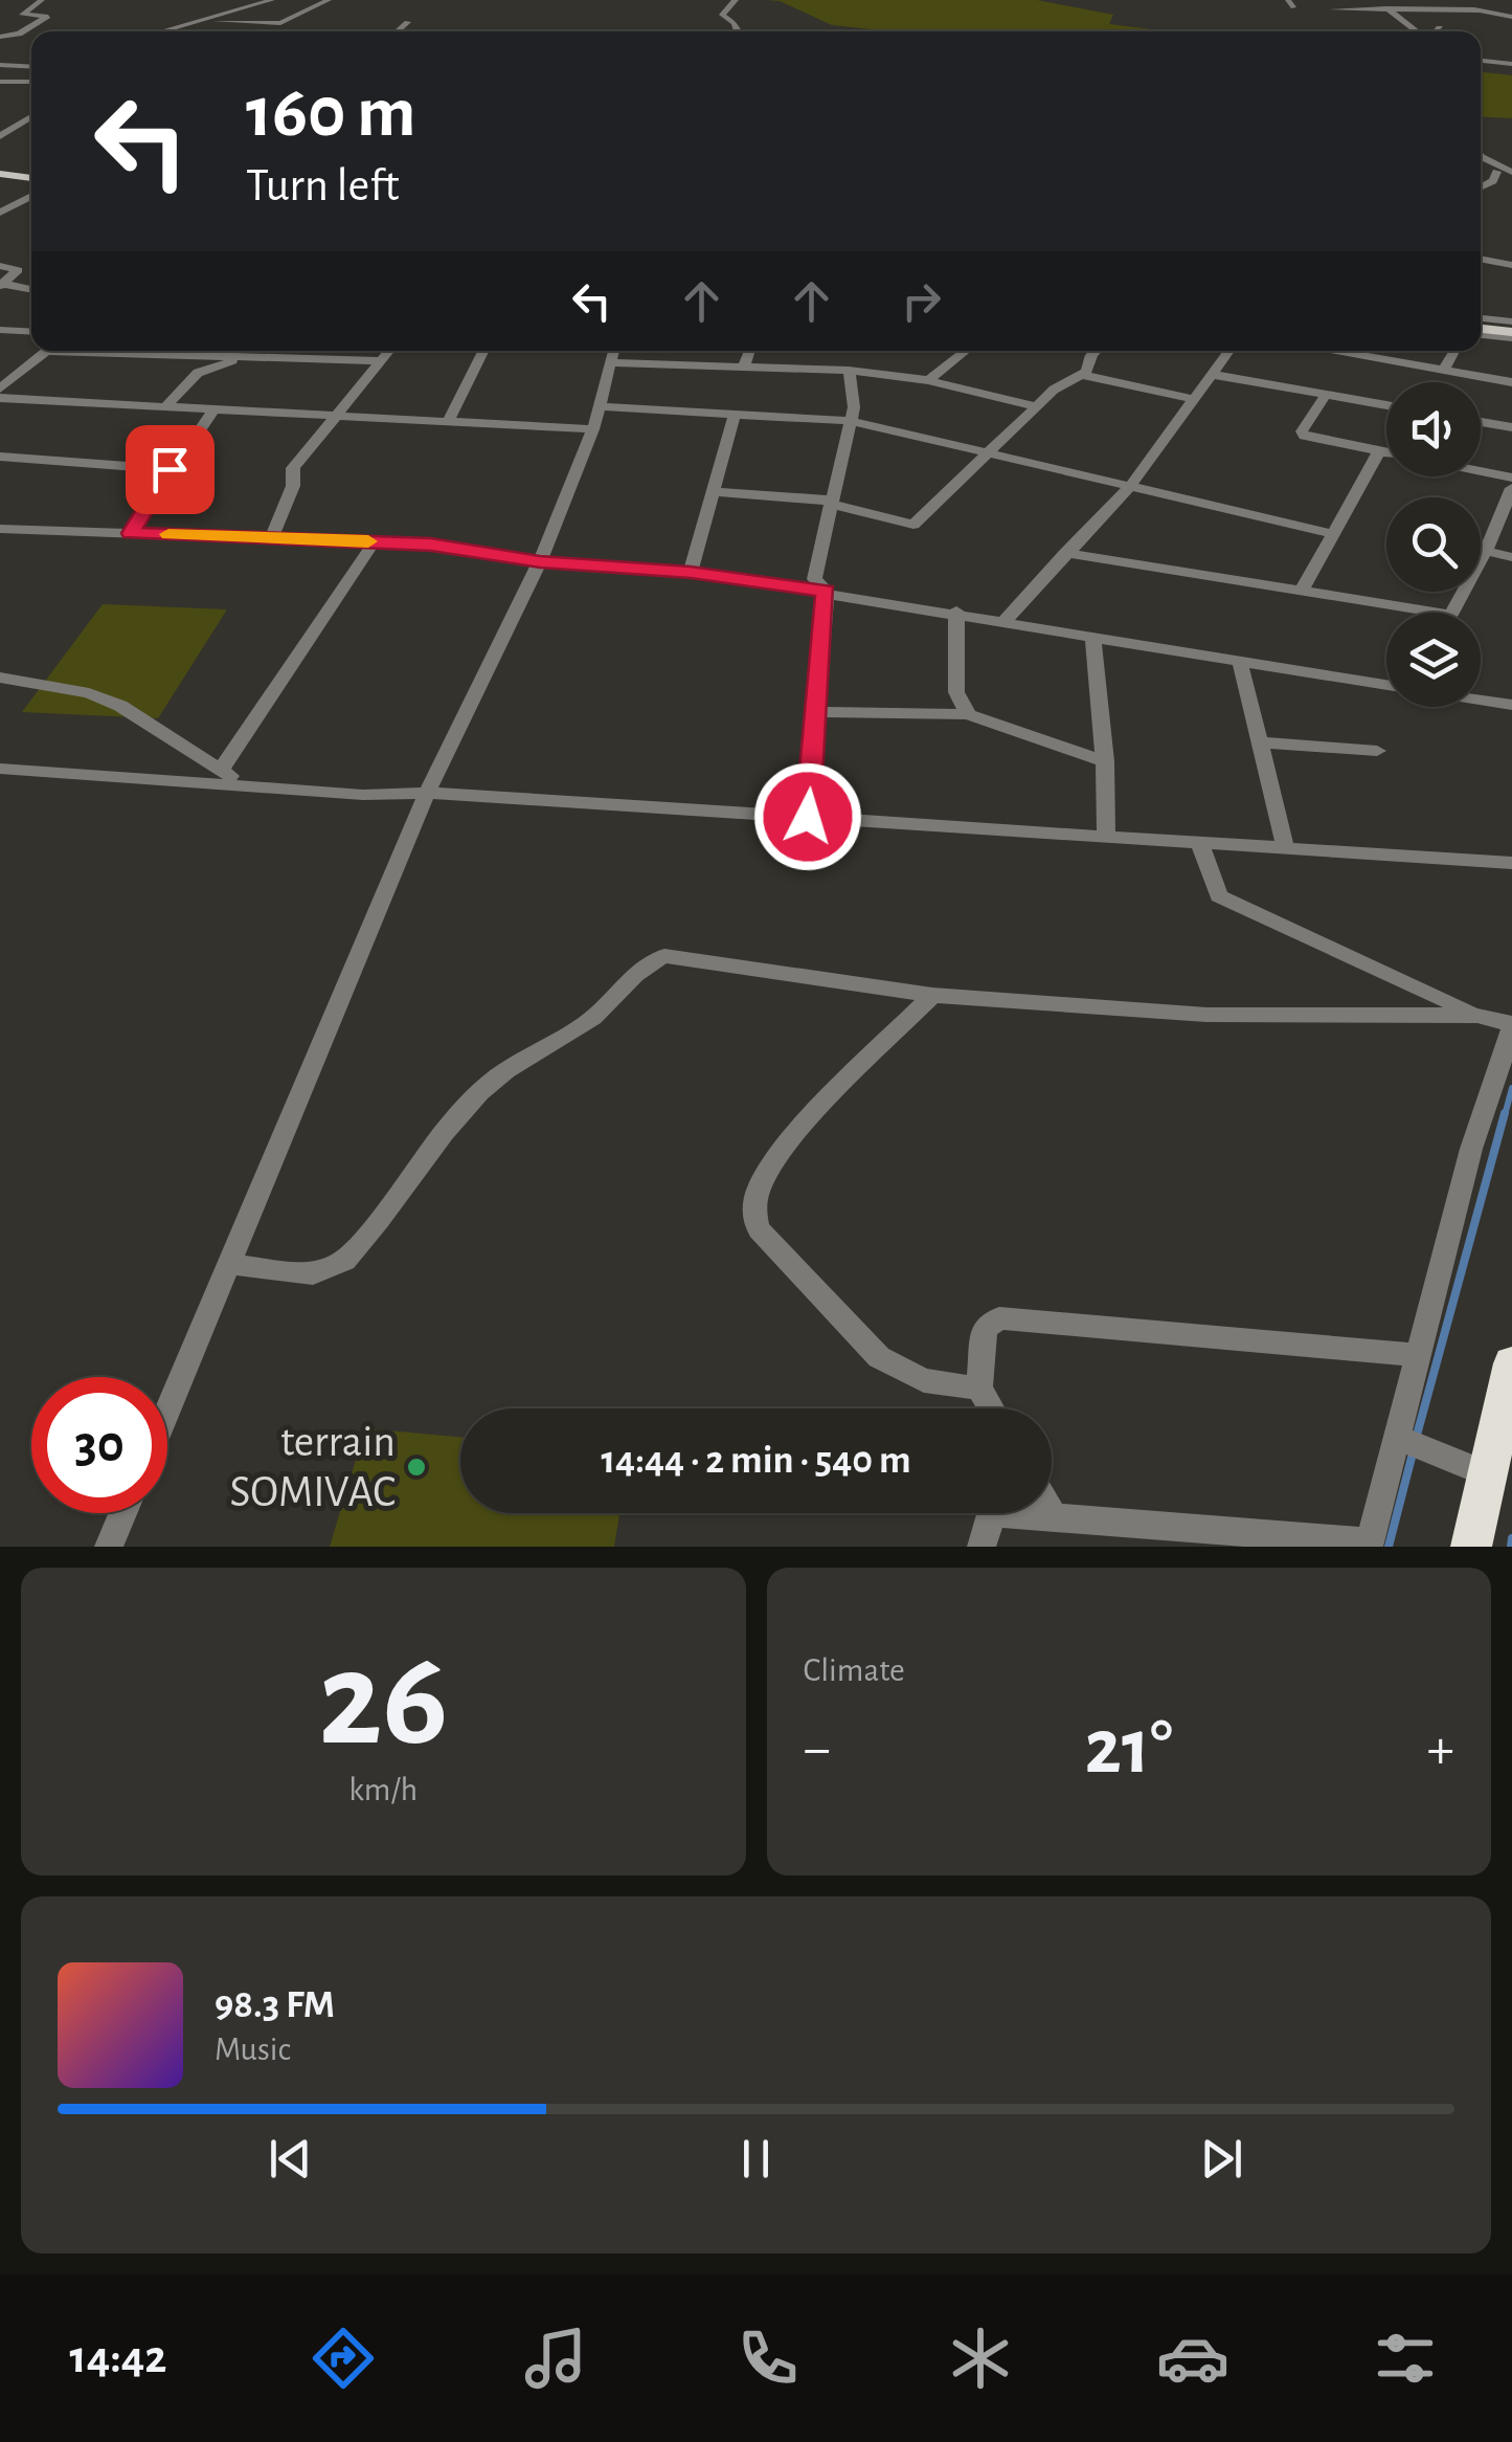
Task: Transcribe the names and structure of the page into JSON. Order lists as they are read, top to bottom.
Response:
{
  "places": ["terrain SOMIVAC"],
  "page": {
    "turn": ["160 m", "Turn left"],
    "limit": "30",
    "trip": "14:44 · 2 min · 540 m",
    "tile": [
      ["26", "km/h"],
      "Climate"
    ],
    "heat": ["−", "21°", "+"],
    "song": ["98.3 FM", "Music"],
    "tabs": "14:42"
  }
}
